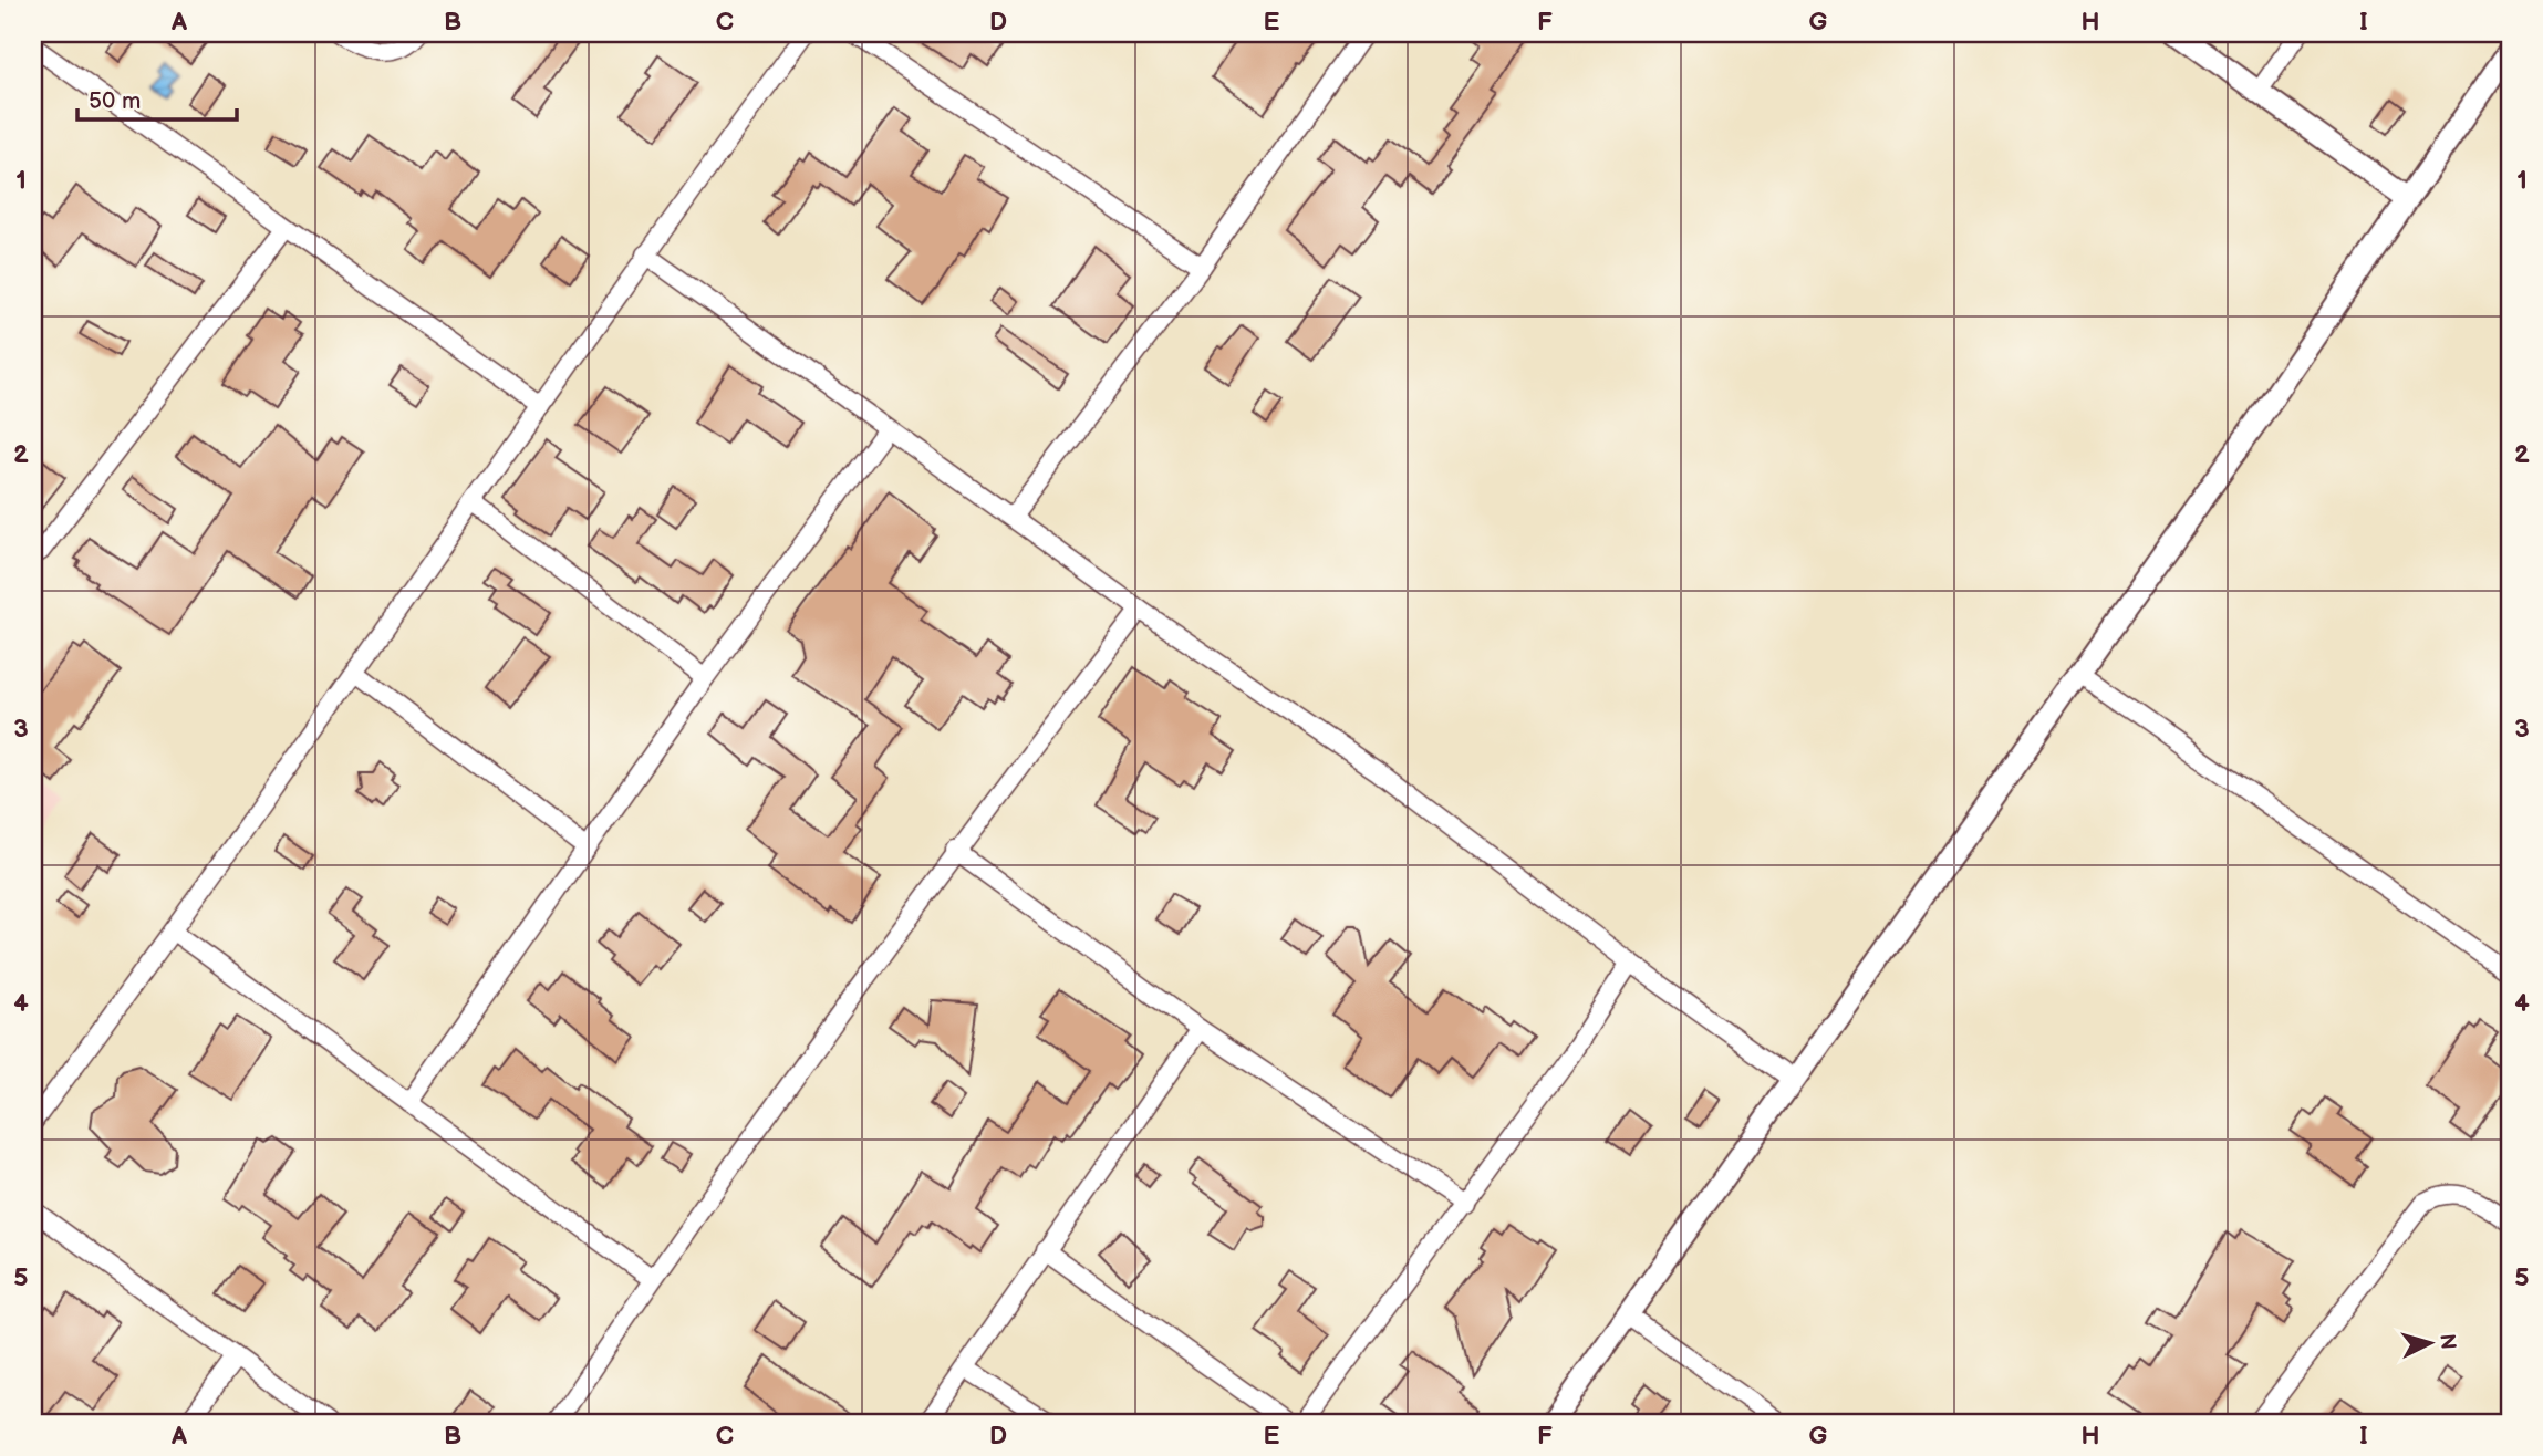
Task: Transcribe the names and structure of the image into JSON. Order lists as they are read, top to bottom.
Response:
{
  "scale_bar": "50 m",
  "north": "right",
  "grid": {
    "columns": [
      "A",
      "B",
      "C",
      "D",
      "E",
      "F",
      "G",
      "H",
      "I"
    ],
    "rows": [
      "1",
      "2",
      "3",
      "4",
      "5"
    ]
  }
}
